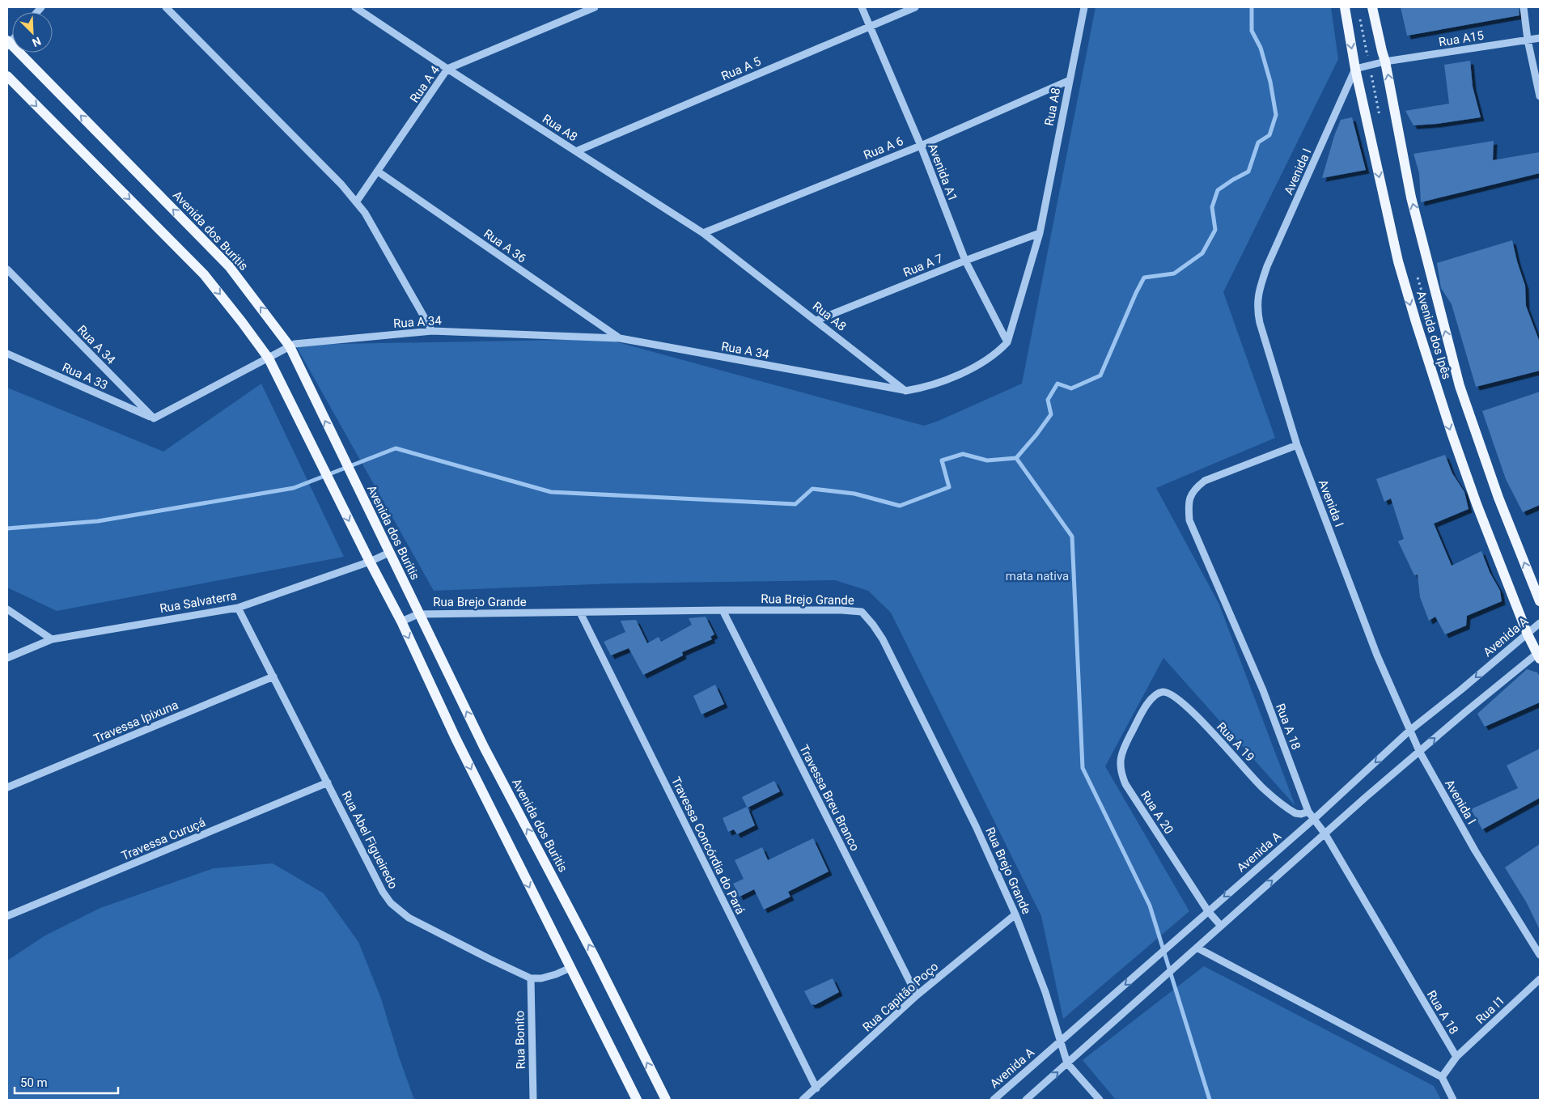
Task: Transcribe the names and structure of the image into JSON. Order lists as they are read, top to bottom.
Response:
{
  "streets": {
    "main road": ["Avenida dos Buritis", "Avenida dos Ipês"],
    "street": [
      "Rua A15",
      "Rua A 5",
      "Rua A 4",
      "Rua A8",
      "Rua A 6",
      "Avenida I",
      "Avenida A1",
      "Rua A 36",
      "Rua A 7",
      "Rua A 34",
      "Rua A 33",
      "Rua Brejo Grande",
      "Rua Salvaterra",
      "Avenida A",
      "Travessa Ipixuna",
      "Rua A 18",
      "Rua A 19",
      "Travessa Breu Branco",
      "Rua A 20",
      "Travessa Curuçá",
      "Rua Abel Figueiredo",
      "Travessa Concórdia do Pará",
      "Rua Capitão Poço",
      "Rua I1",
      "Rua Bonito"
    ]
  },
  "crossings": [
    ["Rua A15", "Avenida dos Ipês"],
    ["Rua A 5", "Rua A8"],
    ["Rua A 5", "Avenida A1"],
    ["Rua A 4", "Rua A8"],
    ["Rua A 4", "Rua A 36"],
    ["Rua A8", "Rua A 6"],
    ["Rua A8", "Avenida A1"],
    ["Rua A8", "Rua A 7"],
    ["Rua A8", "Rua A 34"],
    ["Rua A 6", "Avenida A1"],
    ["Avenida I", "Avenida dos Ipês"],
    ["Avenida I", "Avenida A"],
    ["Avenida I", "Rua A 18"],
    ["Avenida A1", "Rua A 7"],
    ["Avenida dos Buritis", "Rua A 34"],
    ["Avenida dos Buritis", "Rua Brejo Grande"],
    ["Avenida dos Buritis", "Rua Salvaterra"],
    ["Rua A 36", "Rua A 34"],
    ["Rua A 34", "Rua A 33"],
    ["Avenida dos Ipês", "Avenida A"],
    ["Rua Brejo Grande", "Avenida A"],
    ["Rua Brejo Grande", "Travessa Breu Branco"],
    ["Rua Brejo Grande", "Travessa Concórdia do Pará"],
    ["Rua Brejo Grande", "Rua Capitão Poço"],
    ["Rua Salvaterra", "Rua Abel Figueiredo"],
    ["Avenida A", "Rua A 18"],
    ["Avenida A", "Rua A 20"],
    ["Travessa Ipixuna", "Rua Abel Figueiredo"],
    ["Rua A 18", "Rua A 19"],
    ["Rua A 18", "Rua I1"],
    ["Rua A 19", "Rua A 20"],
    ["Travessa Breu Branco", "Rua Capitão Poço"],
    ["Travessa Curuçá", "Rua Abel Figueiredo"],
    ["Rua Abel Figueiredo", "Rua Bonito"],
    ["Travessa Concórdia do Pará", "Rua Capitão Poço"]
  ],
  "parks": ["mata nativa"],
  "scale_bar": "50 m",
  "north": "bottom right"
}
